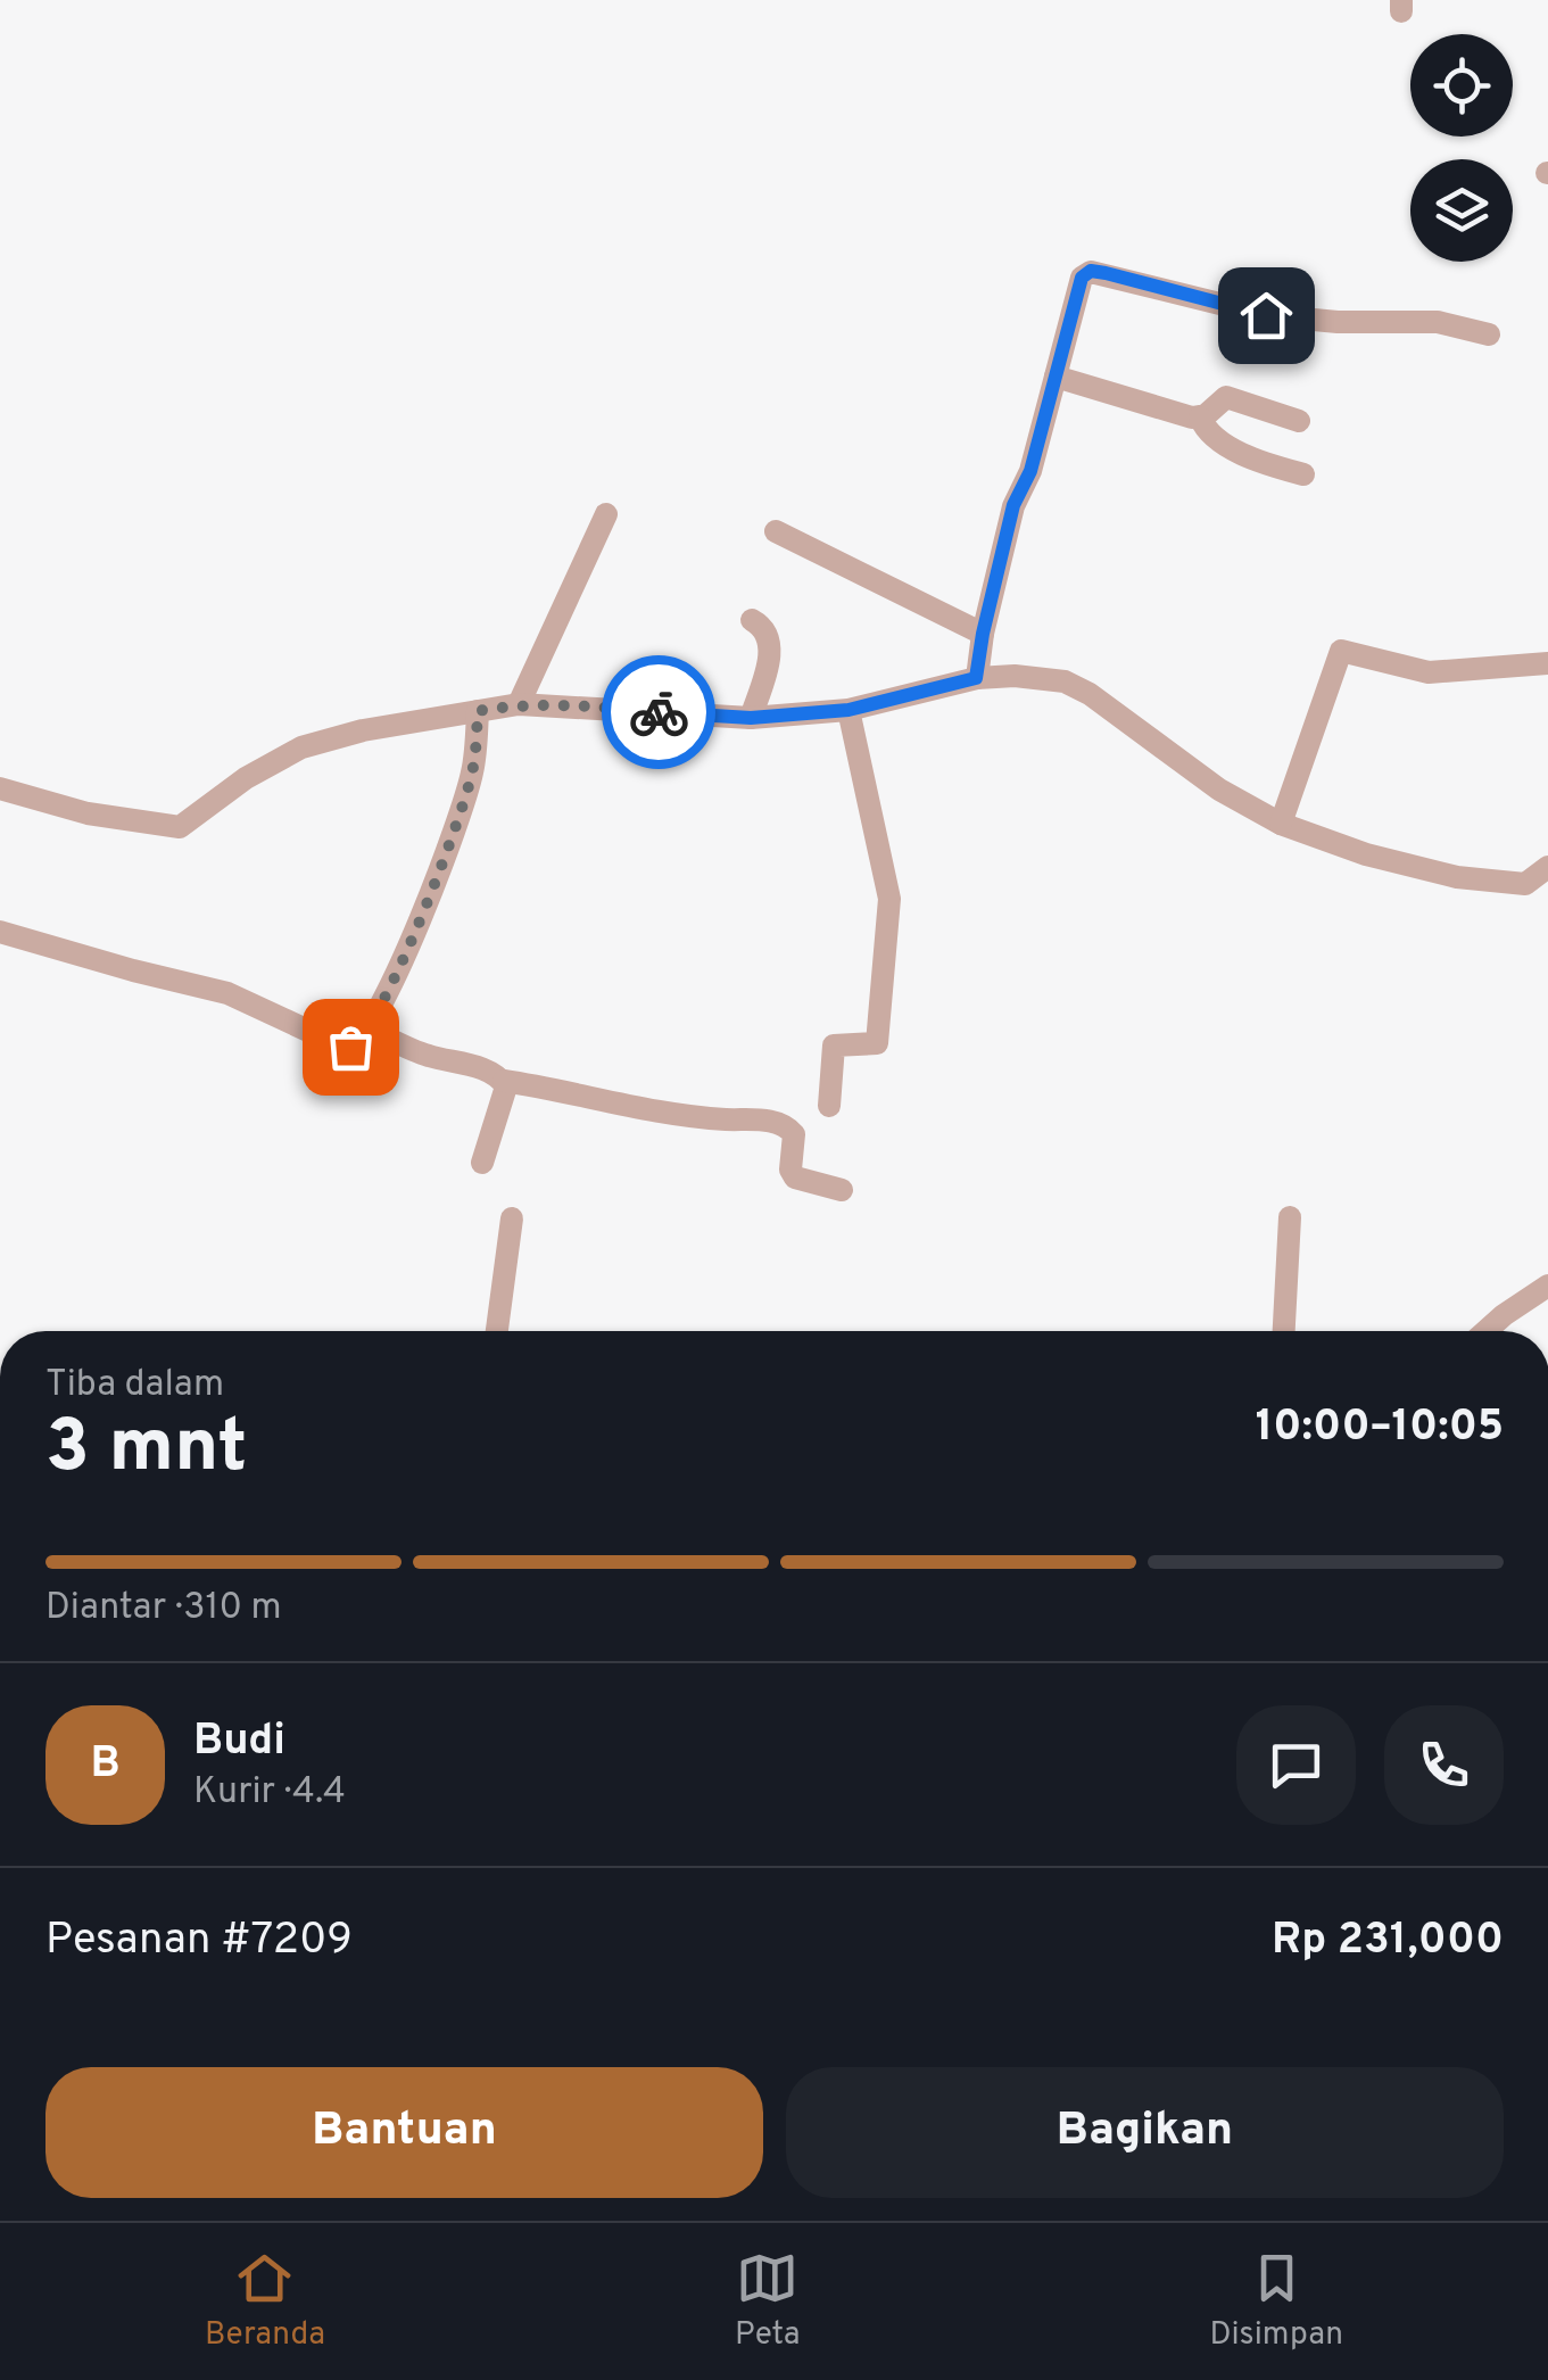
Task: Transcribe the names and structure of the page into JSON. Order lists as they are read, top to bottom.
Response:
{
  "page": {
    "heading": ["3 mnt", "Tiba dalam", "10:00–10:05"],
    "panel": [
      "Budi",
      "Kurir · 4.4",
      "Pesanan #7209",
      "Rp 231,000"
    ],
    "bar": "Diantar · 310 m",
    "round": "B",
    "buttons": ["Bantuan", "Bagikan"],
    "tabs": ["Beranda", "Peta", "Disimpan"]
  }
}
